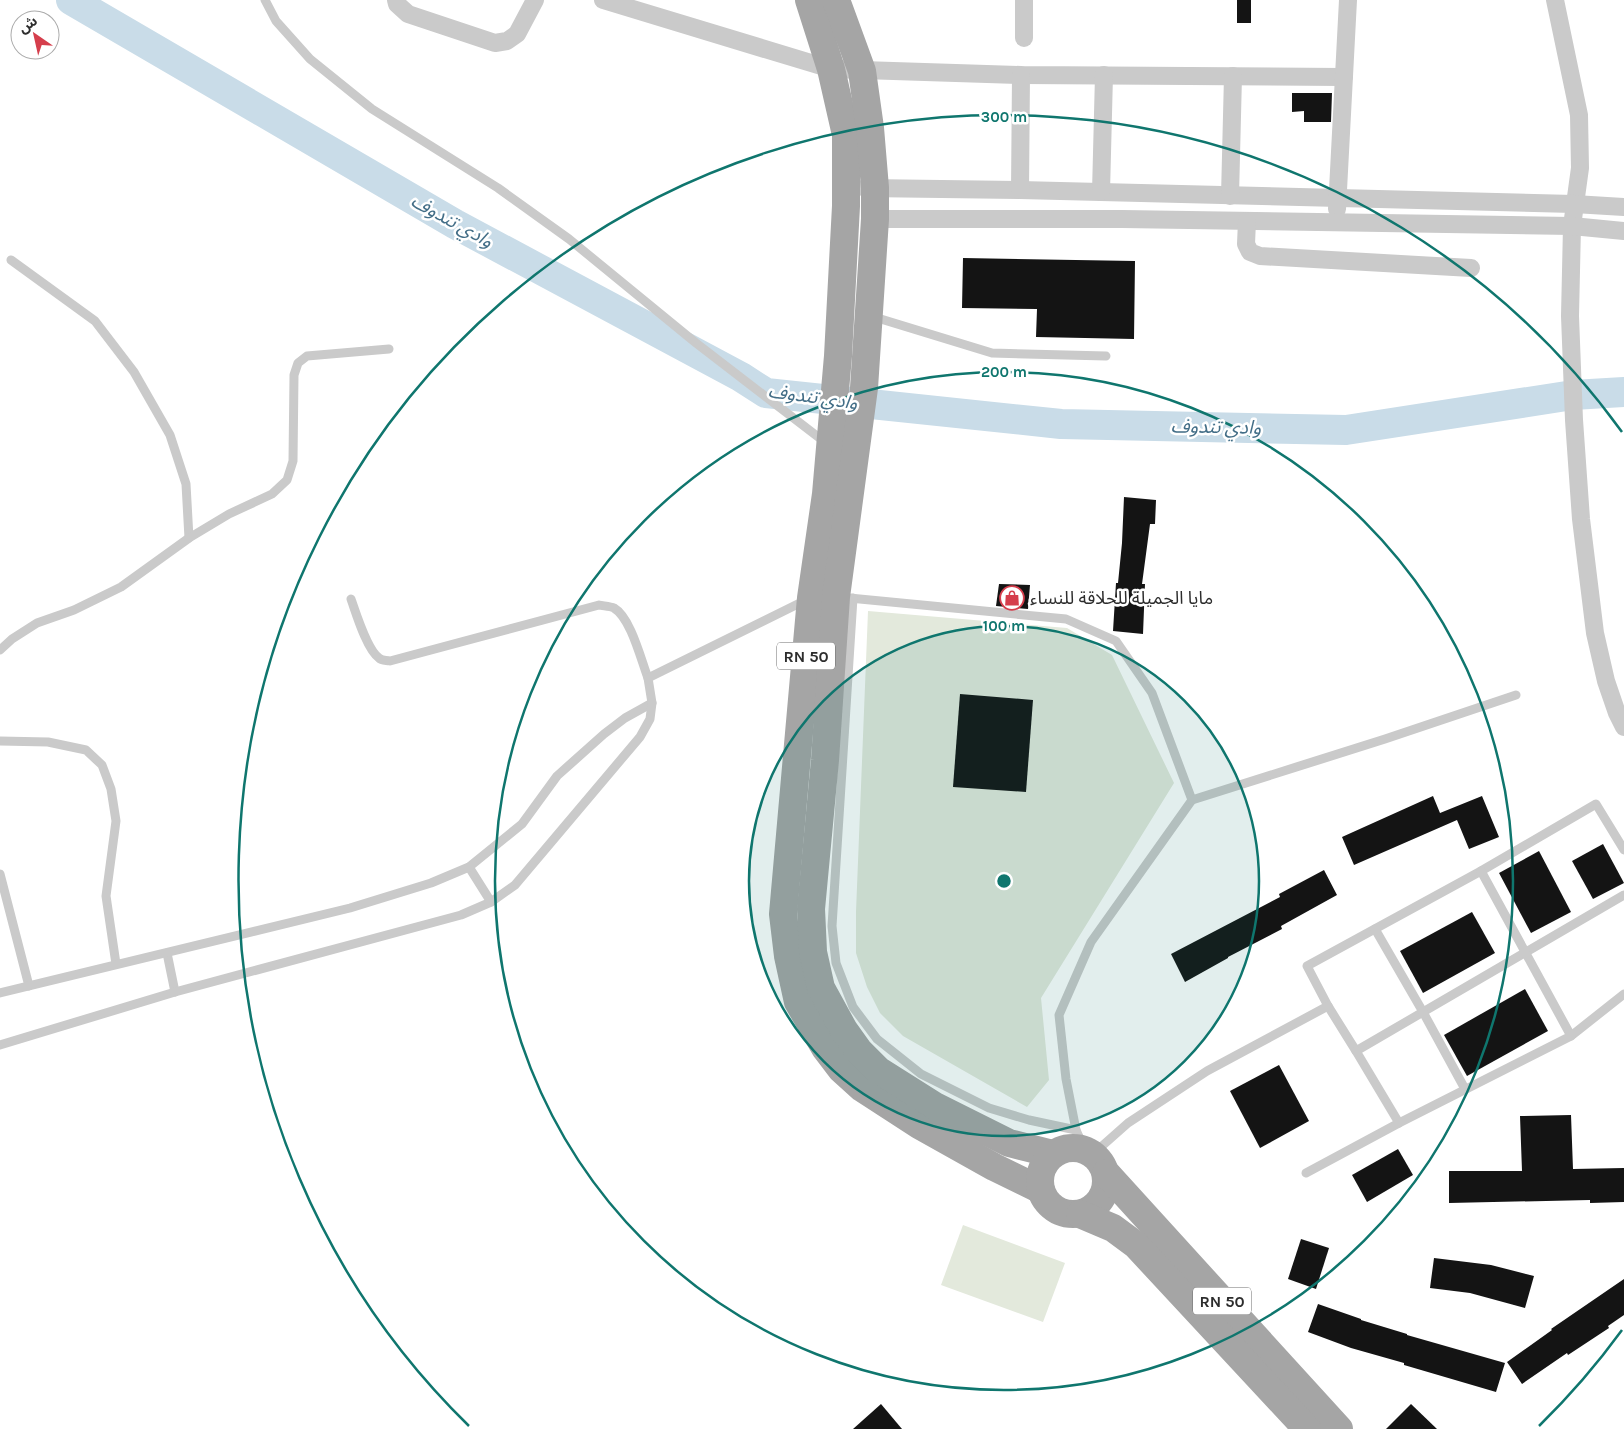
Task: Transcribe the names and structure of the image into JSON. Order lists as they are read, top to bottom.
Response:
{
  "streets": {
    "main road": ["RN 50"]
  },
  "water": ["وادي تندوف"],
  "places": {
    "shop": ["مايا الجميلة للحلاقة للنساء"]
  },
  "north": "top left",
  "rings": ["300 m", "200 m", "100 m"]
}
